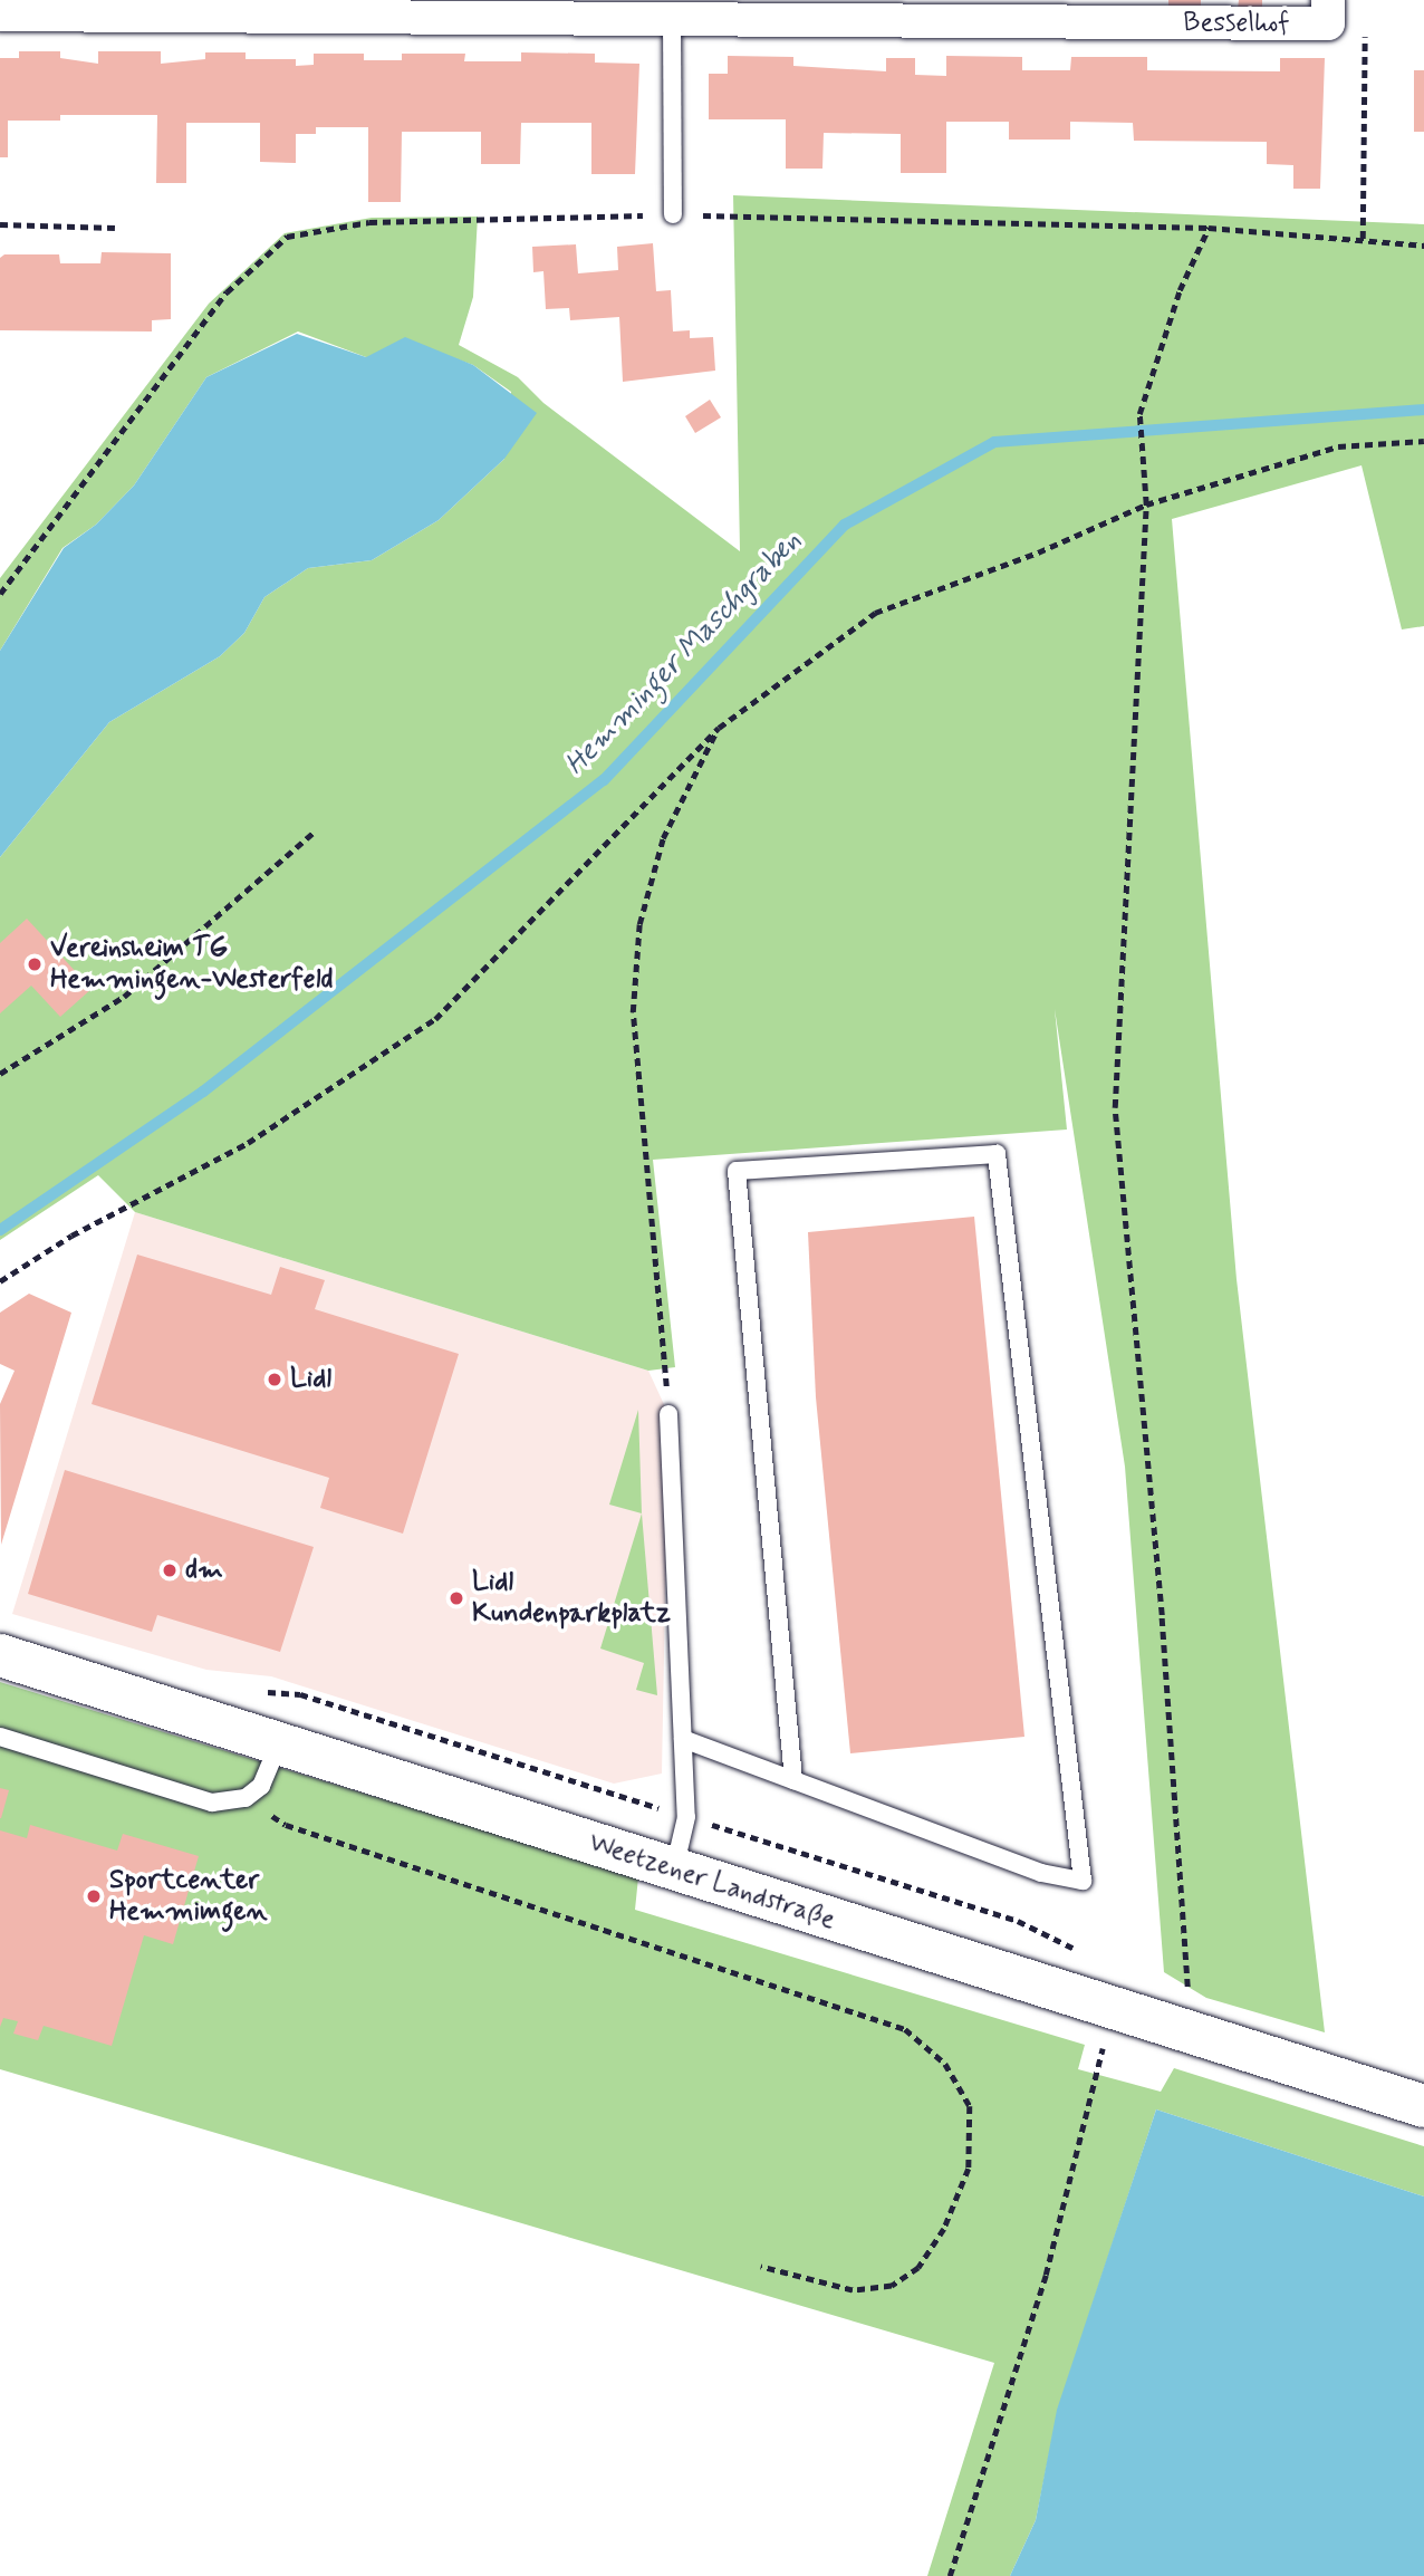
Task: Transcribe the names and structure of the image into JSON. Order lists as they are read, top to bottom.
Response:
{
  "streets": {
    "main road": ["Weetzener Landstraße"],
    "street": ["Besselhof"]
  },
  "water": ["Hemminger Maschgraben"],
  "places": [
    "Vereinsheim TG Hemmingen-Westerfeld",
    "Lidl",
    "dm",
    "Lidl Kundenparkplatz",
    "Sportcenter Hemmimgen"
  ]
}
